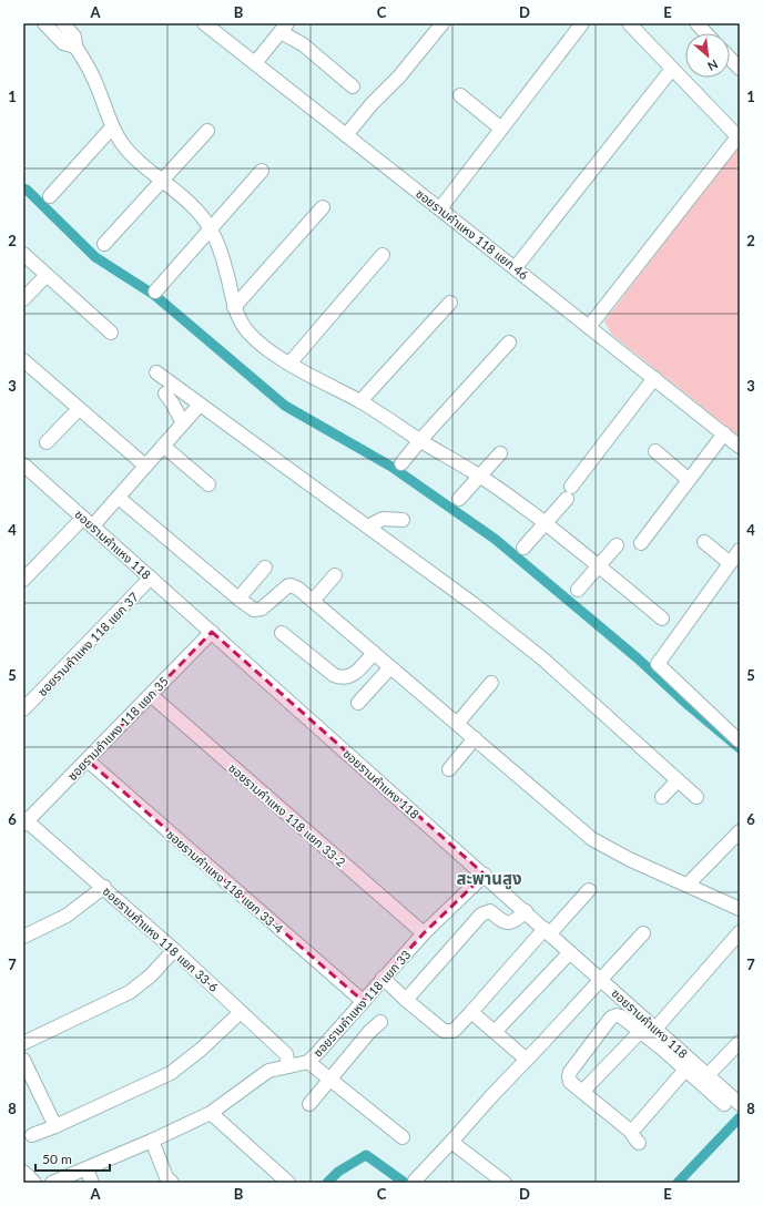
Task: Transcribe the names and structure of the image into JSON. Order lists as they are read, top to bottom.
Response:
{
  "streets": {
    "street": [
      "ซอยรามคำแหง 118 แยก 46",
      "ซอยรามคำแหง 118",
      "ซอยรามคำแหง 118 แยก 37",
      "ซอยรามคำแหง 118 แยก 35",
      "ซอยรามคำแหง 118 แยก 33-2",
      "ซอยรามคำแหง 118 แยก 33-4",
      "ซอยรามคำแหง 118 แยก 33-6",
      "ซอยรามคำแหง 118 แยก 33"
    ]
  },
  "crossings": [
    ["ซอยรามคำแหง 118", "ซอยรามคำแหง 118 แยก 37"],
    ["ซอยรามคำแหง 118", "ซอยรามคำแหง 118 แยก 35"],
    ["ซอยรามคำแหง 118", "ซอยรามคำแหง 118 แยก 33"],
    ["ซอยรามคำแหง 118 แยก 35", "ซอยรามคำแหง 118 แยก 33-2"],
    ["ซอยรามคำแหง 118 แยก 35", "ซอยรามคำแหง 118 แยก 33-4"],
    ["ซอยรามคำแหง 118 แยก 35", "ซอยรามคำแหง 118 แยก 33-6"],
    ["ซอยรามคำแหง 118 แยก 33-2", "ซอยรามคำแหง 118 แยก 33"],
    ["ซอยรามคำแหง 118 แยก 33-4", "ซอยรามคำแหง 118 แยก 33"],
    ["ซอยรามคำแหง 118 แยก 33-6", "ซอยรามคำแหง 118 แยก 33"]
  ],
  "districts": ["สะพานสูง"],
  "scale_bar": "50 m",
  "north": "bottom right",
  "grid": {
    "columns": [
      "A",
      "B",
      "C",
      "D",
      "E"
    ],
    "rows": [
      "1",
      "2",
      "3",
      "4",
      "5",
      "6",
      "7",
      "8"
    ]
  }
}
